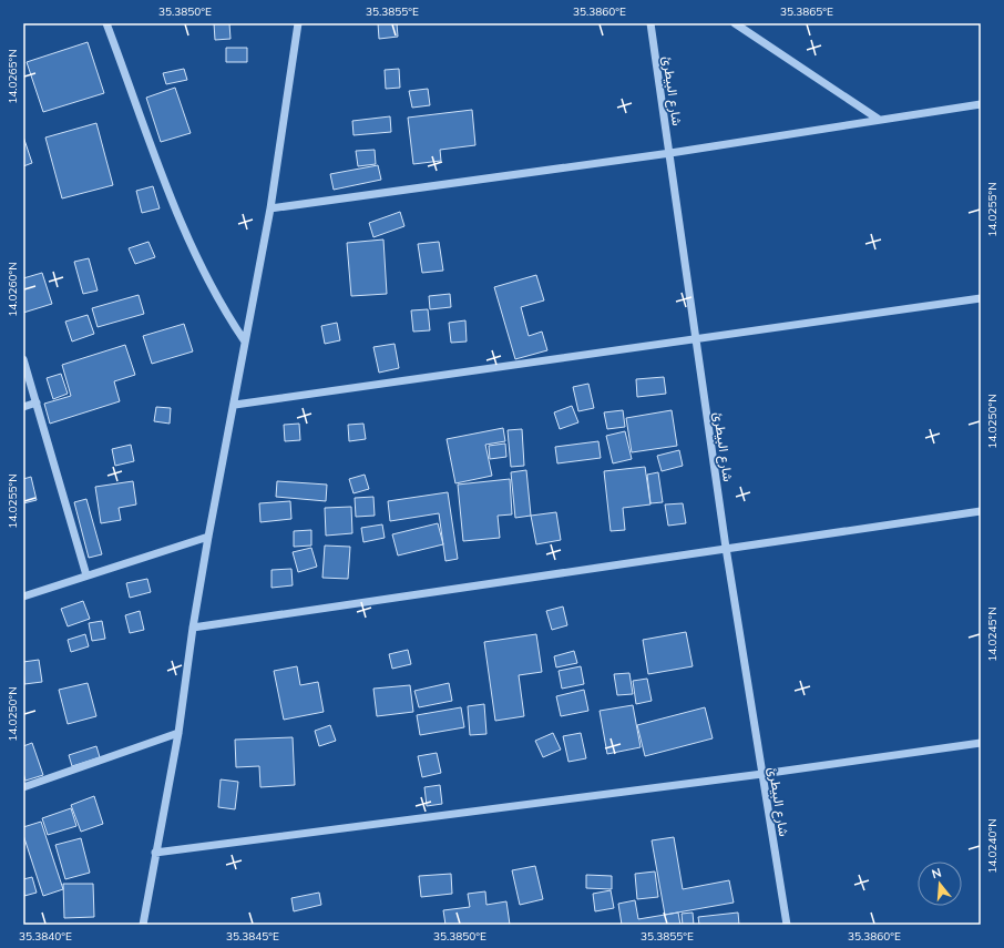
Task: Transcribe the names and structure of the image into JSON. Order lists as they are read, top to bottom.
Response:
{
  "streets": {
    "street": ["شارع البيطرئ"]
  },
  "north": "top",
  "coordinates": [
    "35.3850°E",
    "35.3855°E",
    "35.3860°E",
    "35.3865°E",
    "14.0265°N",
    "14.0255°N",
    "14.0260°N",
    "14.0250°N",
    "14.0245°N",
    "14.0240°N",
    "35.3840°E",
    "35.3845°E"
  ]
}
